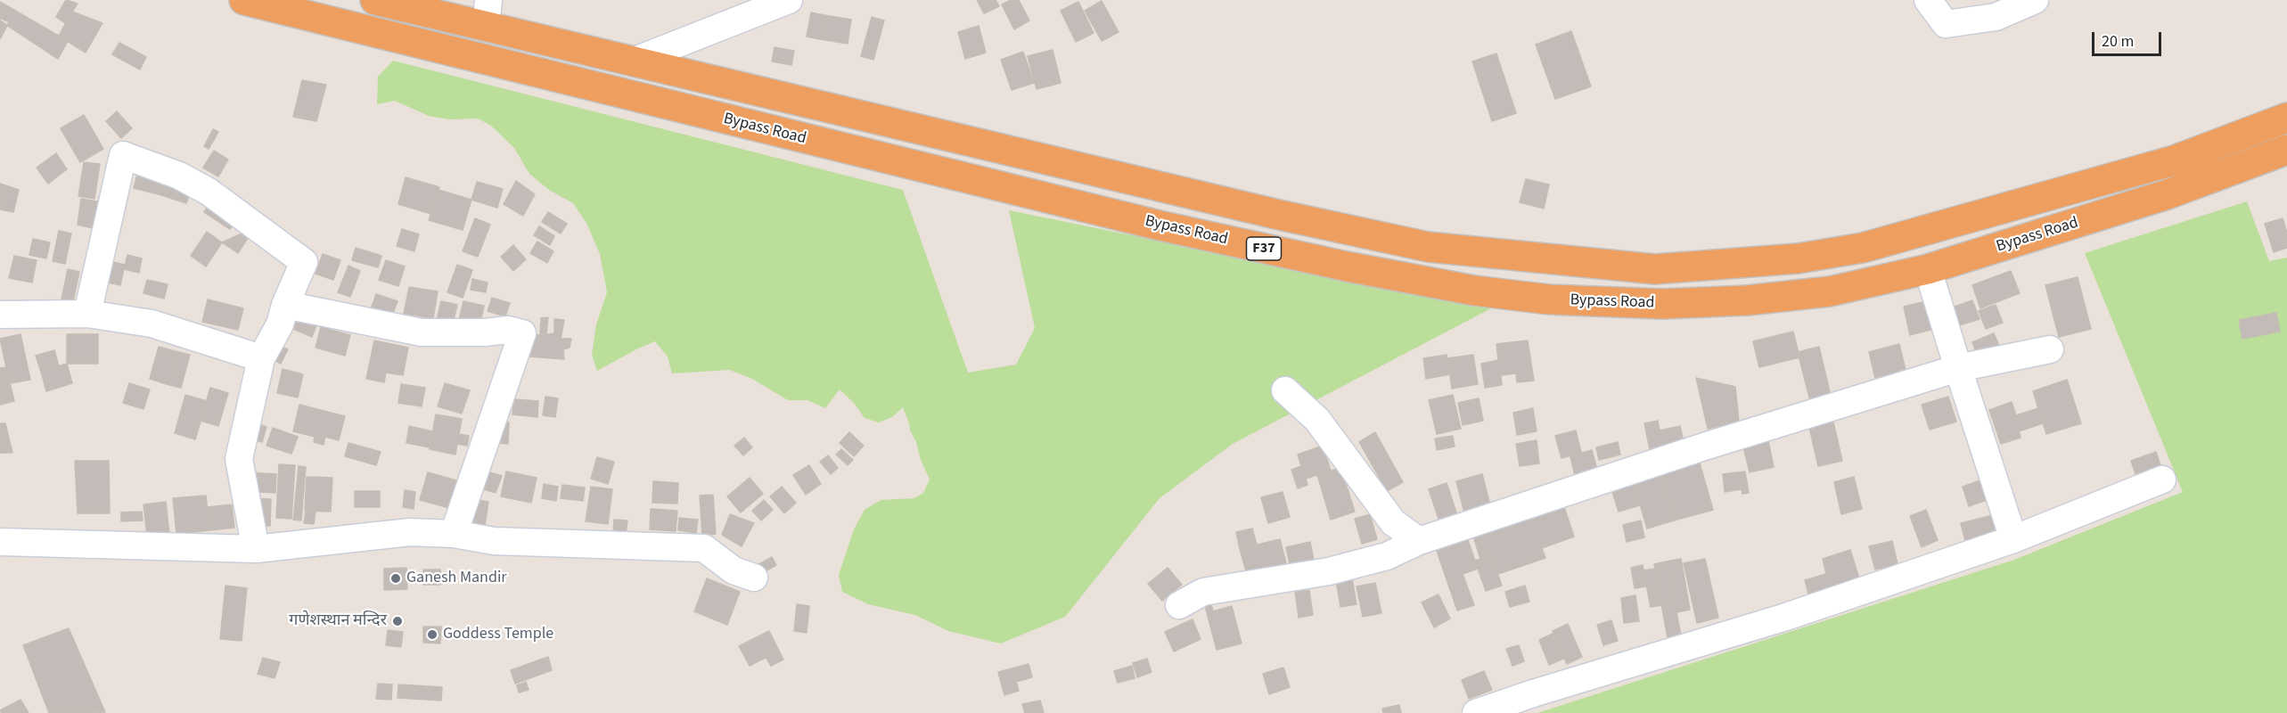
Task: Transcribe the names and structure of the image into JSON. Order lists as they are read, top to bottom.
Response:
{
  "streets": {
    "highway": ["Bypass Road", "F37"]
  },
  "places": ["Ganesh Mandir", "गणेशस्थान मन्दिर", "Goddess Temple"],
  "scale_bar": "20 m"
}
